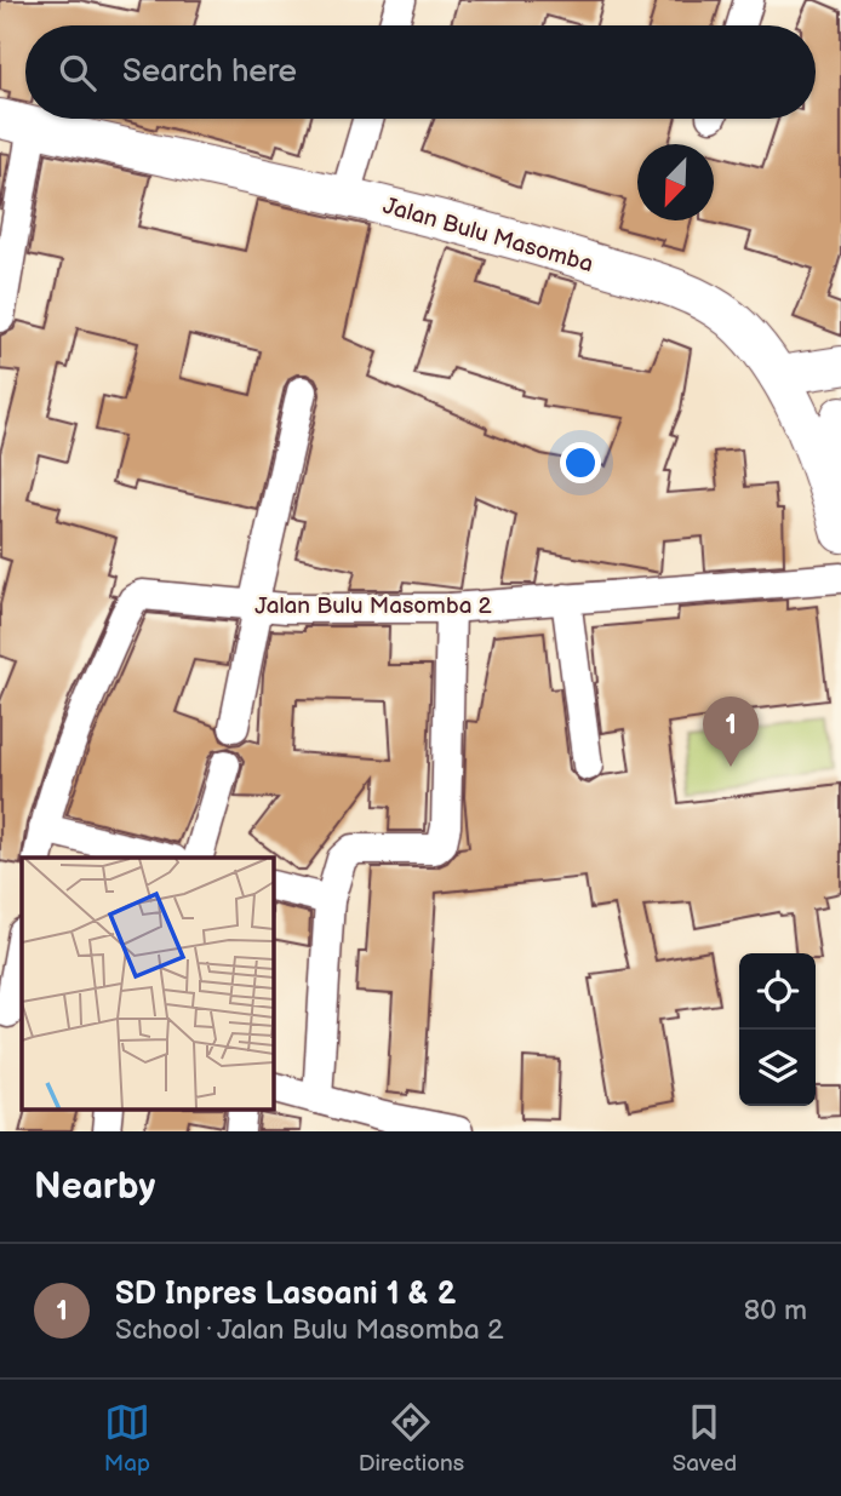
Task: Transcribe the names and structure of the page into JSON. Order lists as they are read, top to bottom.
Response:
{
  "streets": {
    "street": ["Jalan Bulu Masomba", "Jalan Bulu Masomba 2"]
  },
  "north": "bottom left",
  "page": {
    "search": "Search here",
    "pins": "1",
    "heading": "Nearby",
    "list": [
      {
        "mark": "1",
        "name": "SD Inpres Lasoani 1 & 2",
        "note": "School · Jalan Bulu Masomba 2",
        "value": "80 m"
      }
    ],
    "nav": ["Map", "Directions", "Saved"]
  }
}
